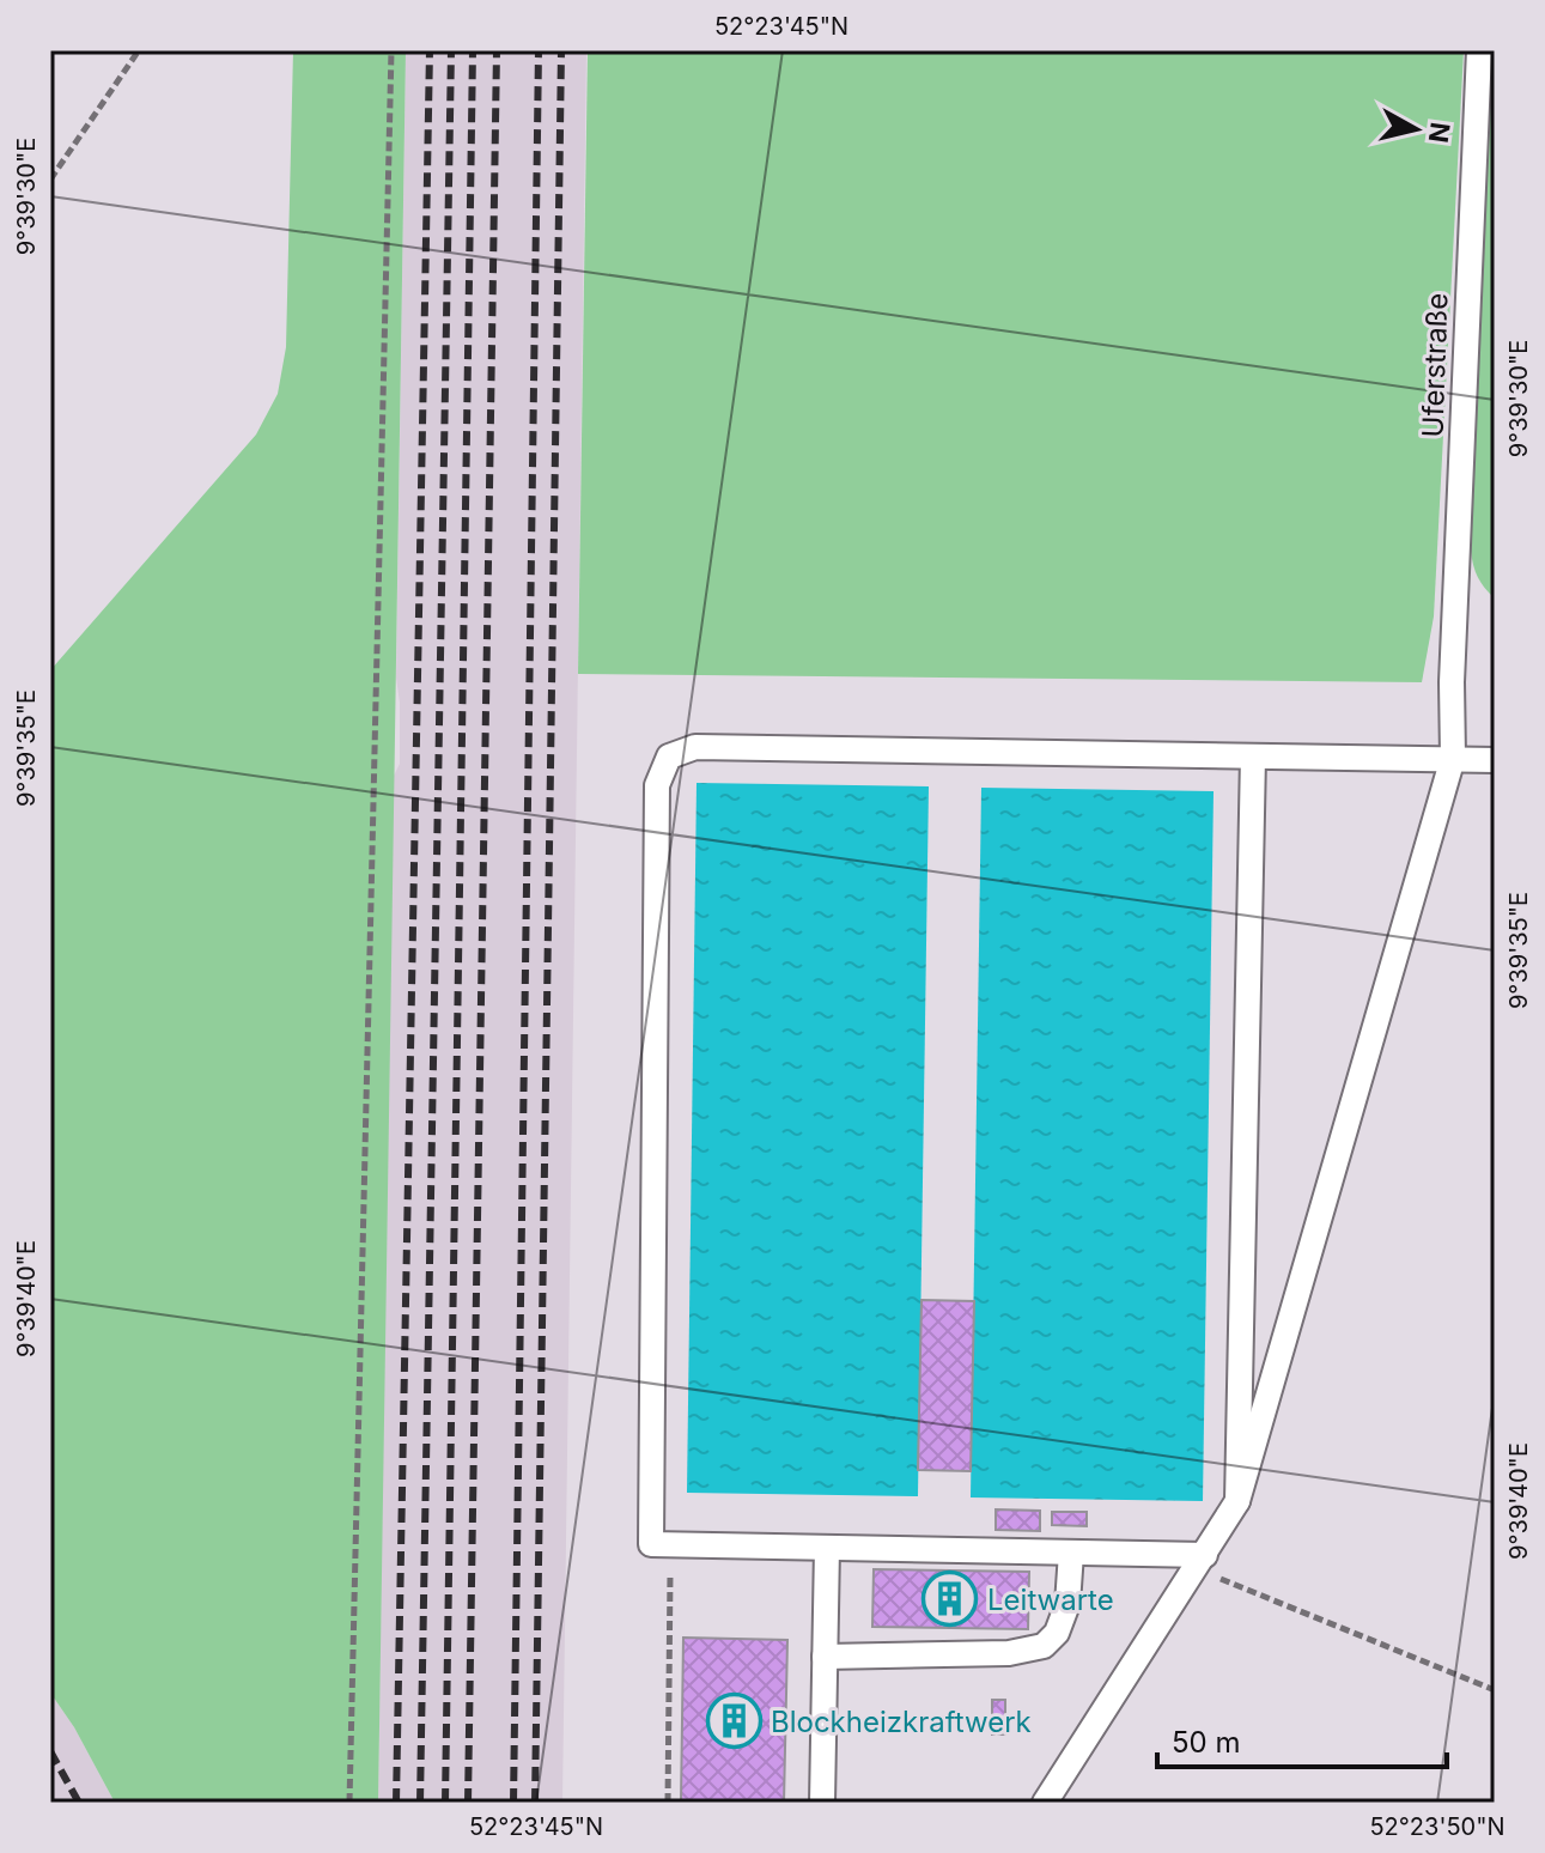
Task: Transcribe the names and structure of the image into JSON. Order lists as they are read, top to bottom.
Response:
{
  "streets": {
    "lane": ["Uferstraße"]
  },
  "places": {
    "building": ["Leitwarte", "Blockheizkraftwerk"]
  },
  "scale_bar": "50 m",
  "north": "right",
  "coordinates": [
    "52°23'45\"N",
    "9°39'30\"E",
    "9°39'35\"E",
    "9°39'40\"E",
    "52°23'50\"N"
  ]
}
